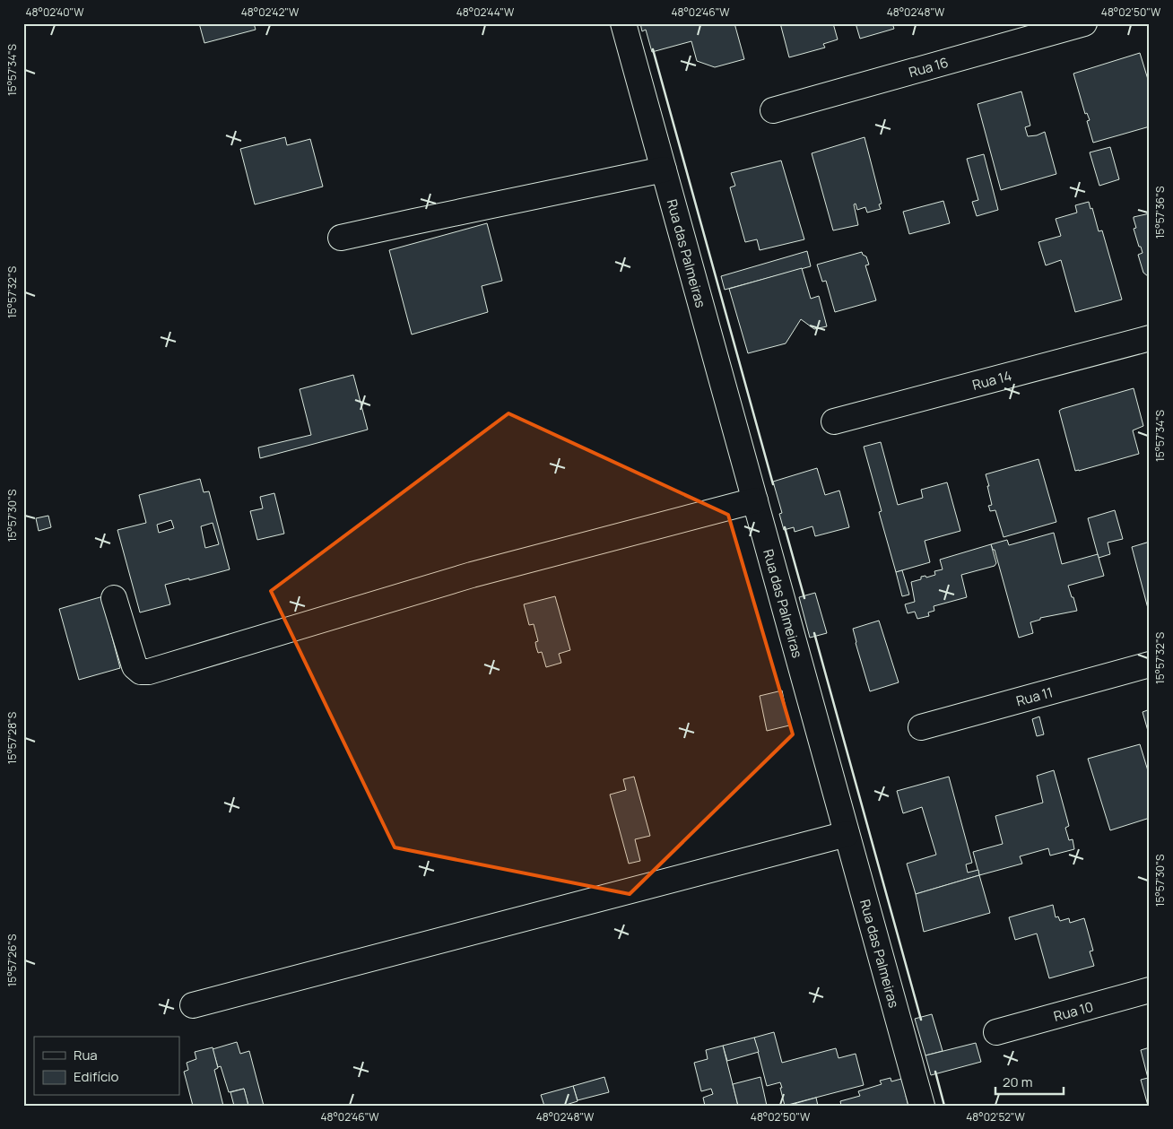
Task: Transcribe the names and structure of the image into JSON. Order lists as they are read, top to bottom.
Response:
{
  "streets": {
    "street": [
      "Rua 16",
      "Rua das Palmeiras",
      "Rua 14",
      "Rua 11",
      "Rua 10"
    ]
  },
  "legend": ["Rua", "Edifício"],
  "scale_bar": "20 m",
  "coordinates": [
    "48°02'40\"W",
    "48°02'42\"W",
    "48°02'44\"W",
    "48°02'46\"W",
    "48°02'48\"W",
    "48°02'50\"W",
    "15°57'34\"S",
    "15°57'36\"S",
    "15°57'32\"S",
    "15°57'30\"S",
    "15°57'28\"S",
    "15°57'26\"S",
    "48°02'52\"W"
  ]
}
